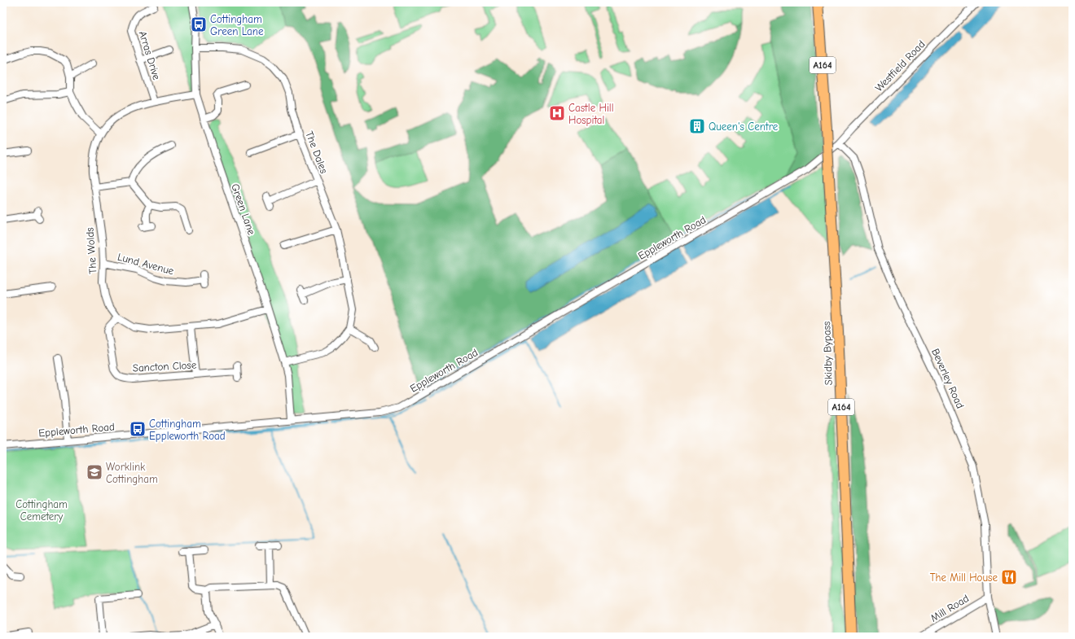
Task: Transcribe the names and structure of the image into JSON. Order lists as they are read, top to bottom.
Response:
{
  "streets": {
    "highway": ["A164", "Skidby Bypass"],
    "street": [
      "Arras Drive",
      "Westfield Road",
      "The Dales",
      "Green Lane",
      "Eppleworth Road",
      "The Wolds",
      "Lund Avenue",
      "Sancton Close",
      "Beverley Road",
      "Mill Road"
    ]
  },
  "crossings": [
    ["Arras Drive", "The Wolds"],
    ["Westfield Road", "Eppleworth Road"],
    ["Westfield Road", "Beverley Road"],
    ["The Dales", "Green Lane"],
    ["Green Lane", "Eppleworth Road"],
    ["Green Lane", "The Wolds"],
    ["Eppleworth Road", "Beverley Road"],
    ["The Wolds", "Lund Avenue"],
    ["The Wolds", "Sancton Close"],
    ["Beverley Road", "Mill Road"]
  ],
  "parks": ["Cottingham Cemetery"],
  "places": {
    "bus stop": ["Cottingham Green Lane", "Cottingham Eppleworth Road"],
    "hospital": ["Castle Hill Hospital"],
    "building": ["Queen's Centre"],
    "school or university": ["Worklink Cottingham"],
    "restaurant": ["The Mill House"]
  }
}
